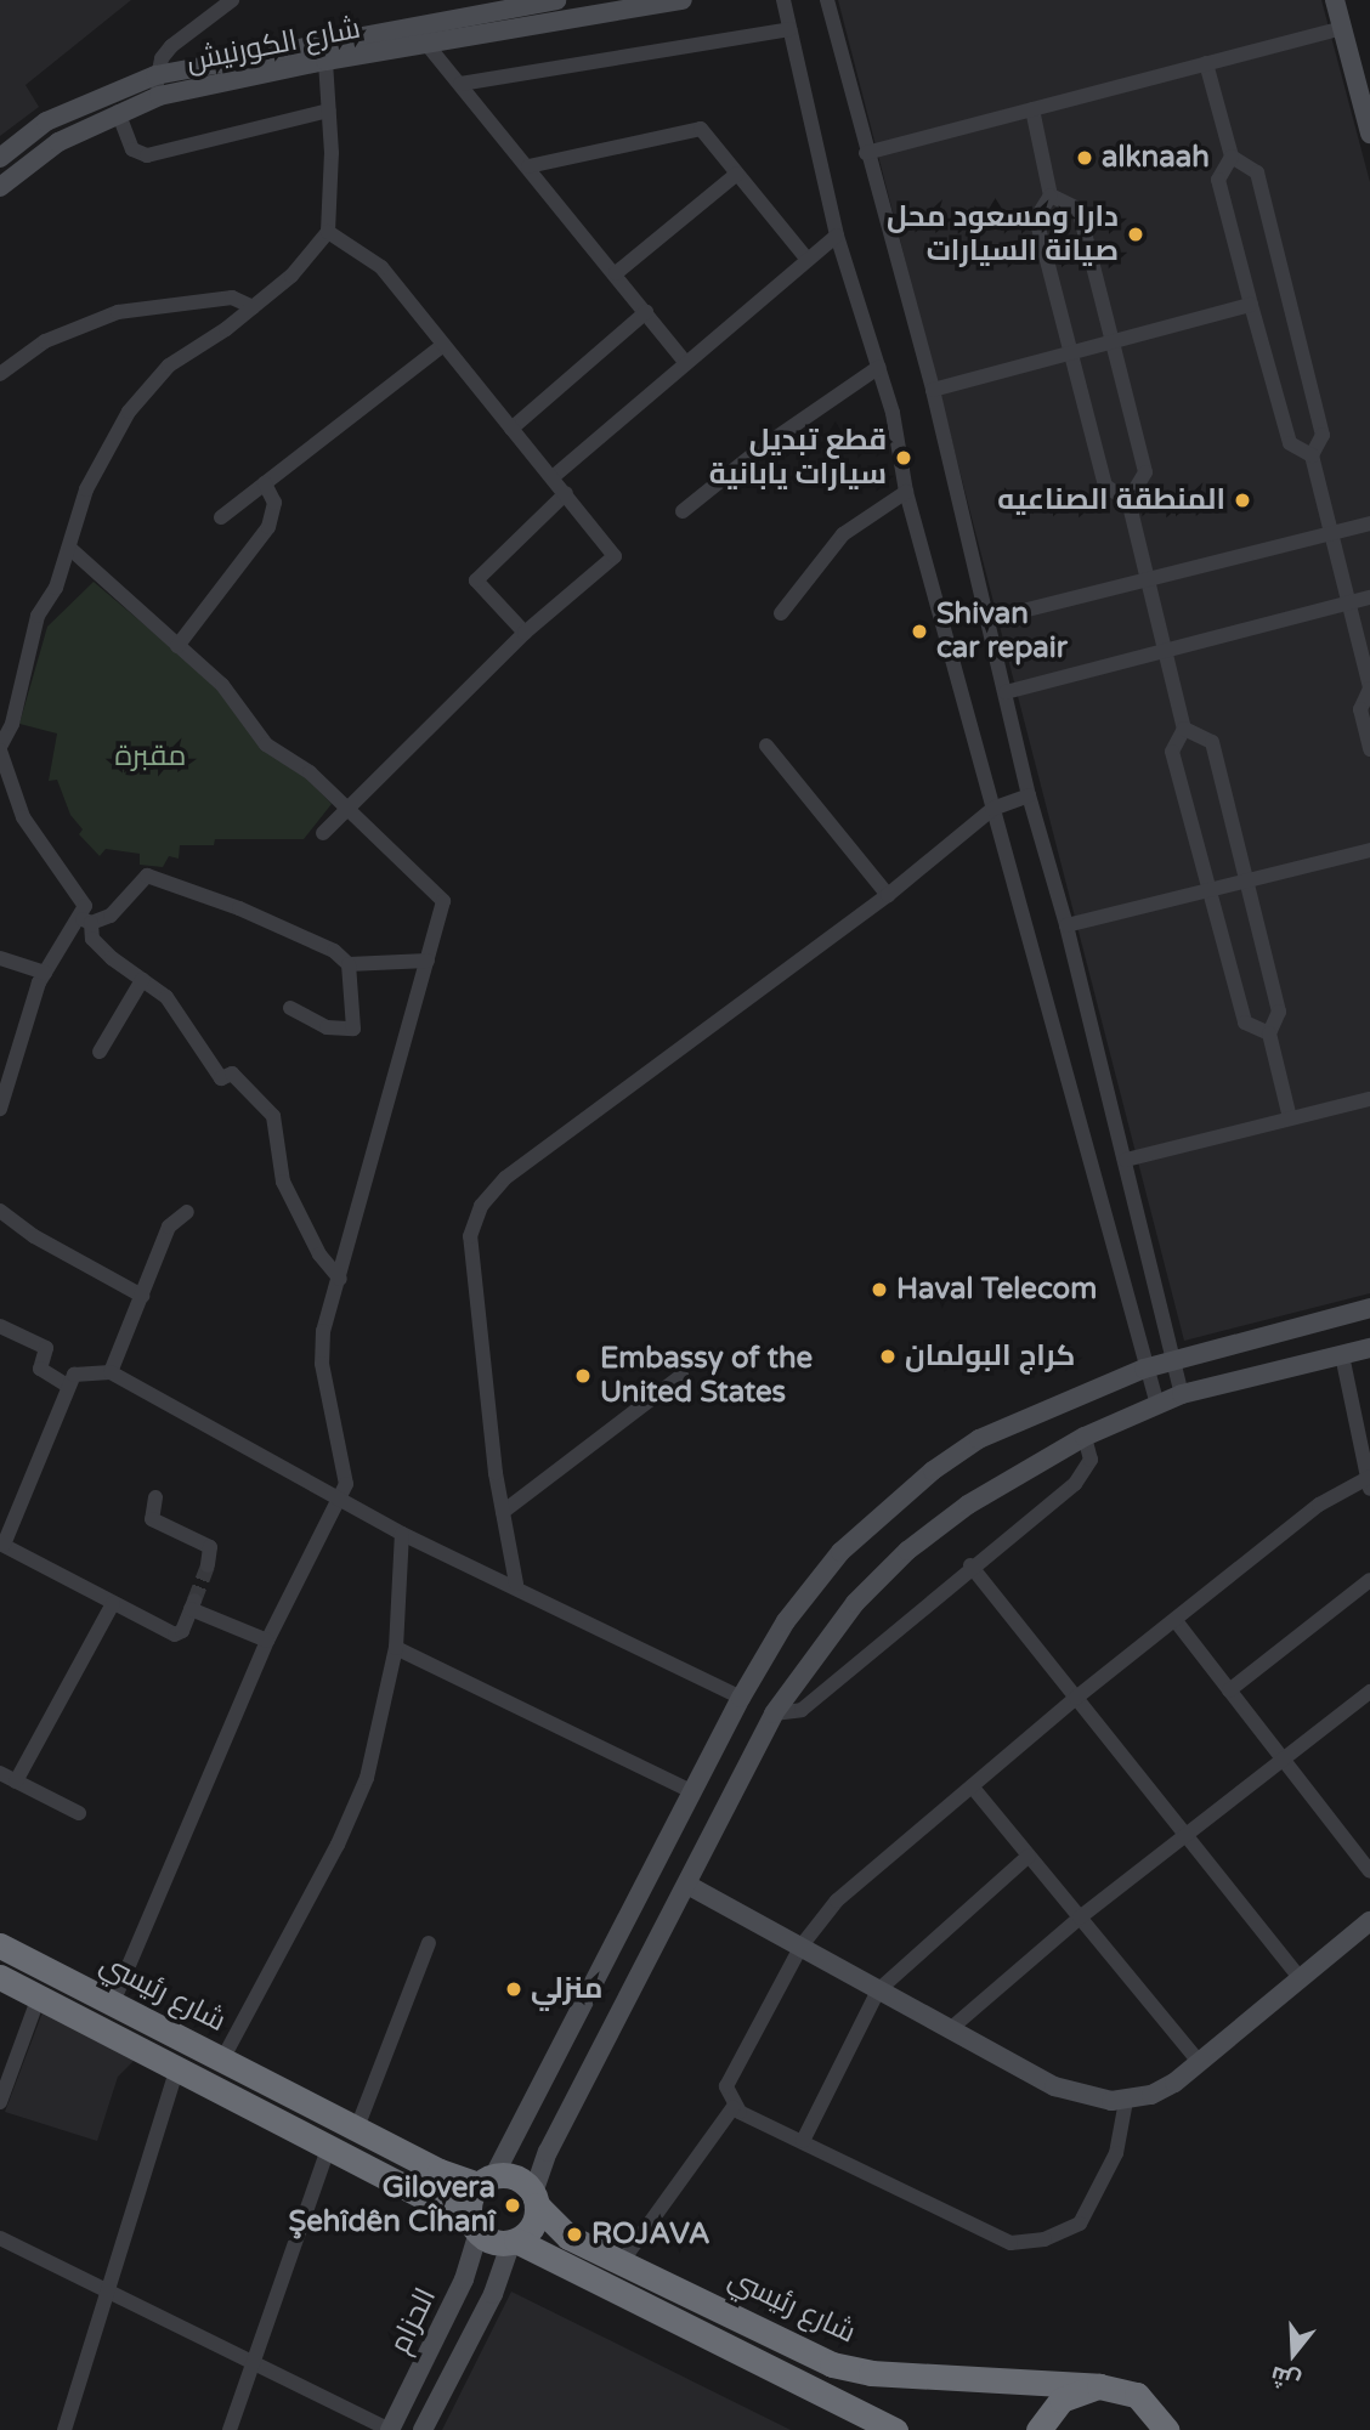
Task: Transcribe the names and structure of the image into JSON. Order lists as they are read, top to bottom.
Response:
{
  "streets": {
    "highway": ["شارع رئيسي"],
    "main road": ["شارع الكورنيش", "الحزام"]
  },
  "crossings": [
    ["شارع رئيسي", "الحزام"]
  ],
  "parks": ["مقبرة"],
  "places": [
    "alknaah",
    "دارا ومسعود محل صيانة السيارات",
    "قطع تبديل سيارات يابانية",
    "المنطقة الصناعيه",
    "Shivan car repair",
    "Haval Telecom",
    "كراج البولمان",
    "Embassy of the United States",
    "منزلي",
    "Gilovera Şehîdên CÎhanî",
    "ROJAVA"
  ],
  "north": "bottom"
}
